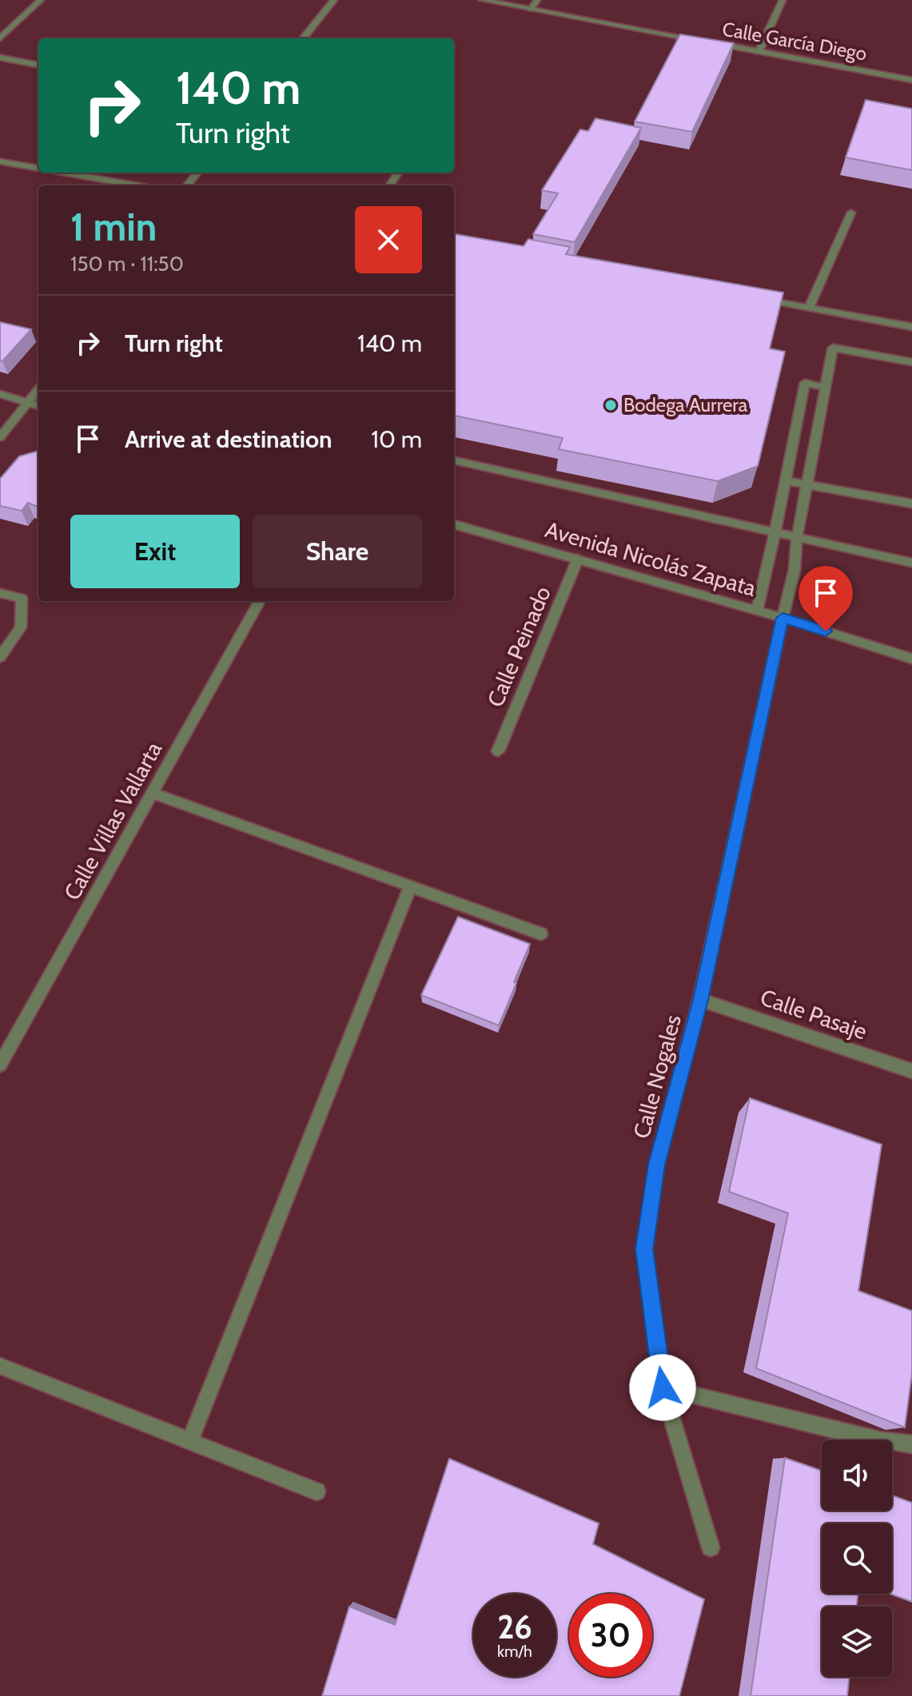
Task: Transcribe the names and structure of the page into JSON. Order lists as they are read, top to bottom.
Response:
{
  "streets": {
    "street": [
      "Calle García Diego",
      "Avenida Nicolás Zapata",
      "Calle Peinado",
      "Calle Villas Vallarta",
      "Calle Pasaje",
      "Calle Nogales"
    ]
  },
  "crossings": [
    ["Avenida Nicolás Zapata", "Calle Peinado"],
    ["Avenida Nicolás Zapata", "Calle Nogales"],
    ["Calle Pasaje", "Calle Nogales"]
  ],
  "places": ["Bodega Aurrera"],
  "page": {
    "turn": ["140 m", "Turn right"],
    "heading": ["1 min", "150 m · 11:50"],
    "list": [
      {
        "name": "Turn right",
        "value": "140 m"
      },
      {
        "name": "Arrive at destination",
        "value": "10 m"
      }
    ],
    "buttons": ["Exit", "Share"],
    "speed": "26 km/h",
    "limit": "30"
  }
}
